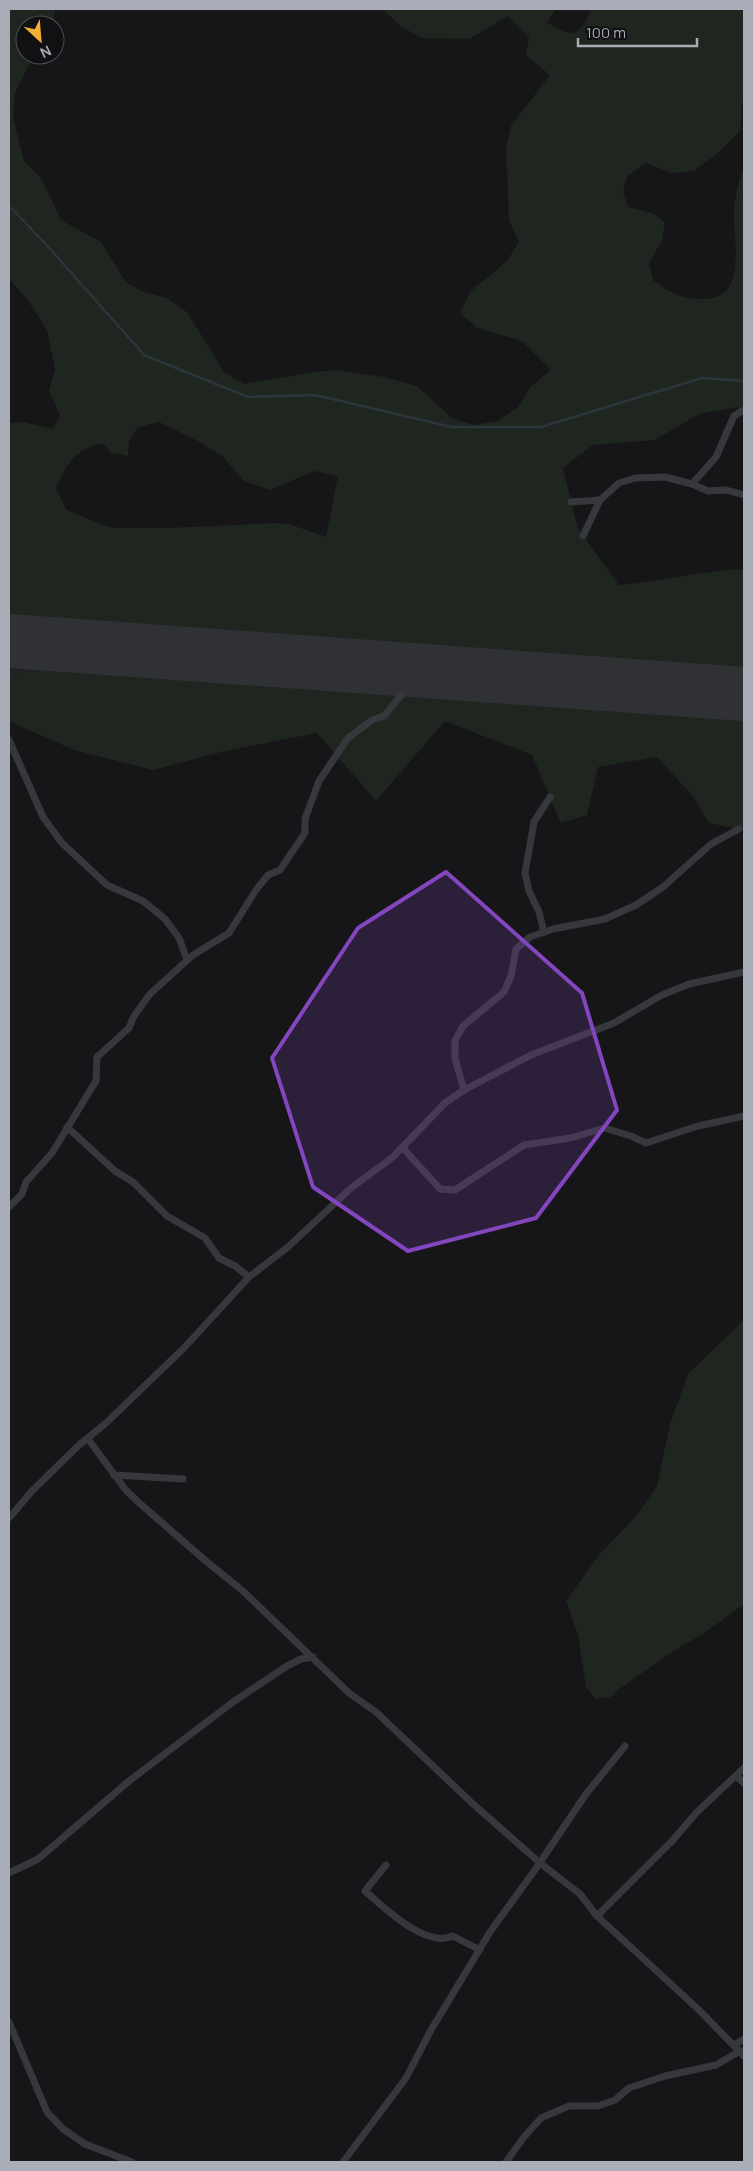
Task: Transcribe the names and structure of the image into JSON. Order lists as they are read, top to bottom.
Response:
{
  "scale_bar": "100 m",
  "north": "bottom right"
}
